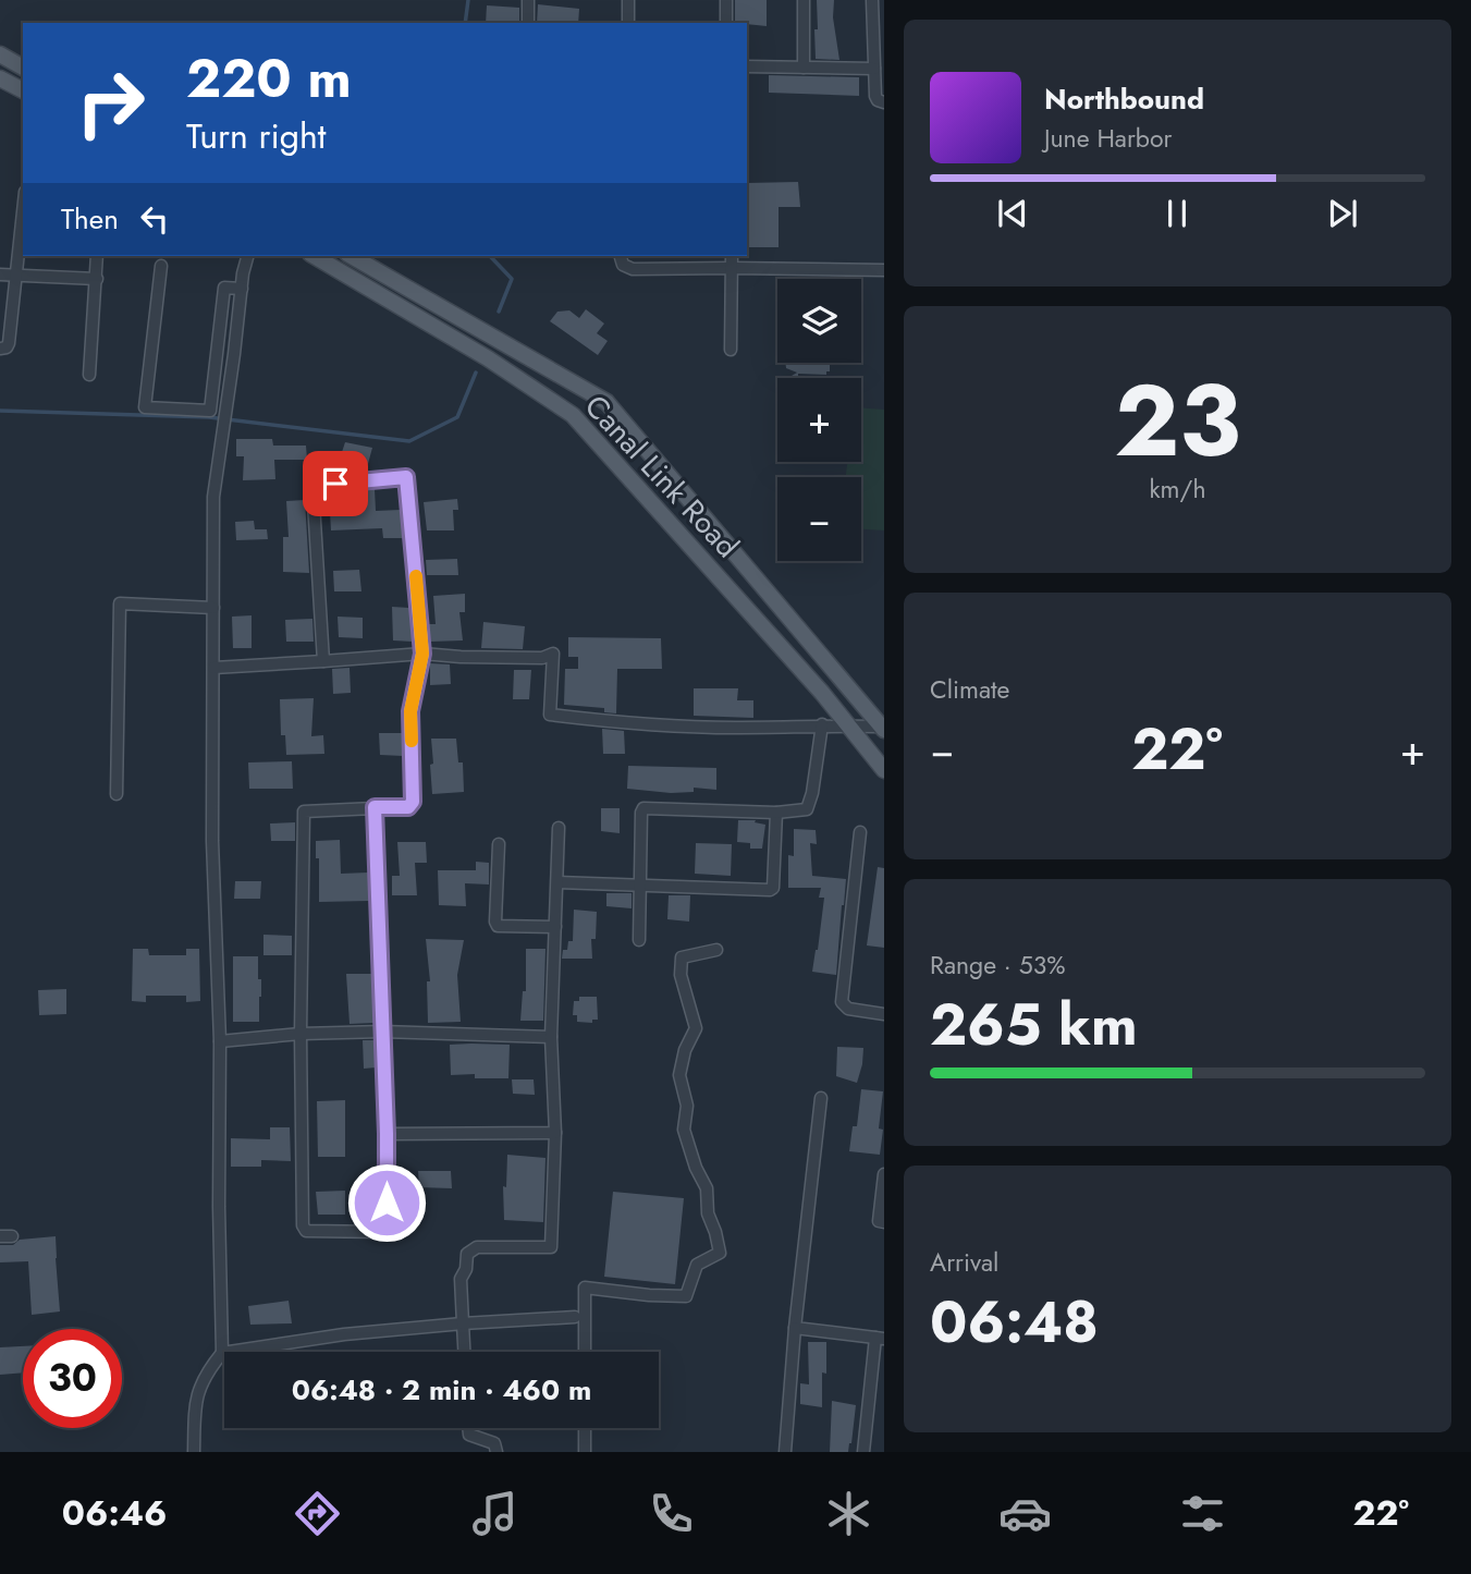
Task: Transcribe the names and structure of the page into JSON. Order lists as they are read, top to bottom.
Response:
{
  "streets": {
    "main road": ["Canal Link Road"]
  },
  "page": {
    "turn": ["220 m", "Turn right"],
    "song": ["Northbound", "June Harbor"],
    "then": "Then",
    "map_buttons": ["+", "−"],
    "tile": [
      ["23", "km/h"],
      "Climate",
      ["Range · 53%", "265 km"],
      ["Arrival", "06:48"]
    ],
    "heat": ["−", "22°", "+"],
    "limit": "30",
    "trip": "06:48 · 2 min · 460 m",
    "tabs": ["06:46", "22°"]
  }
}
